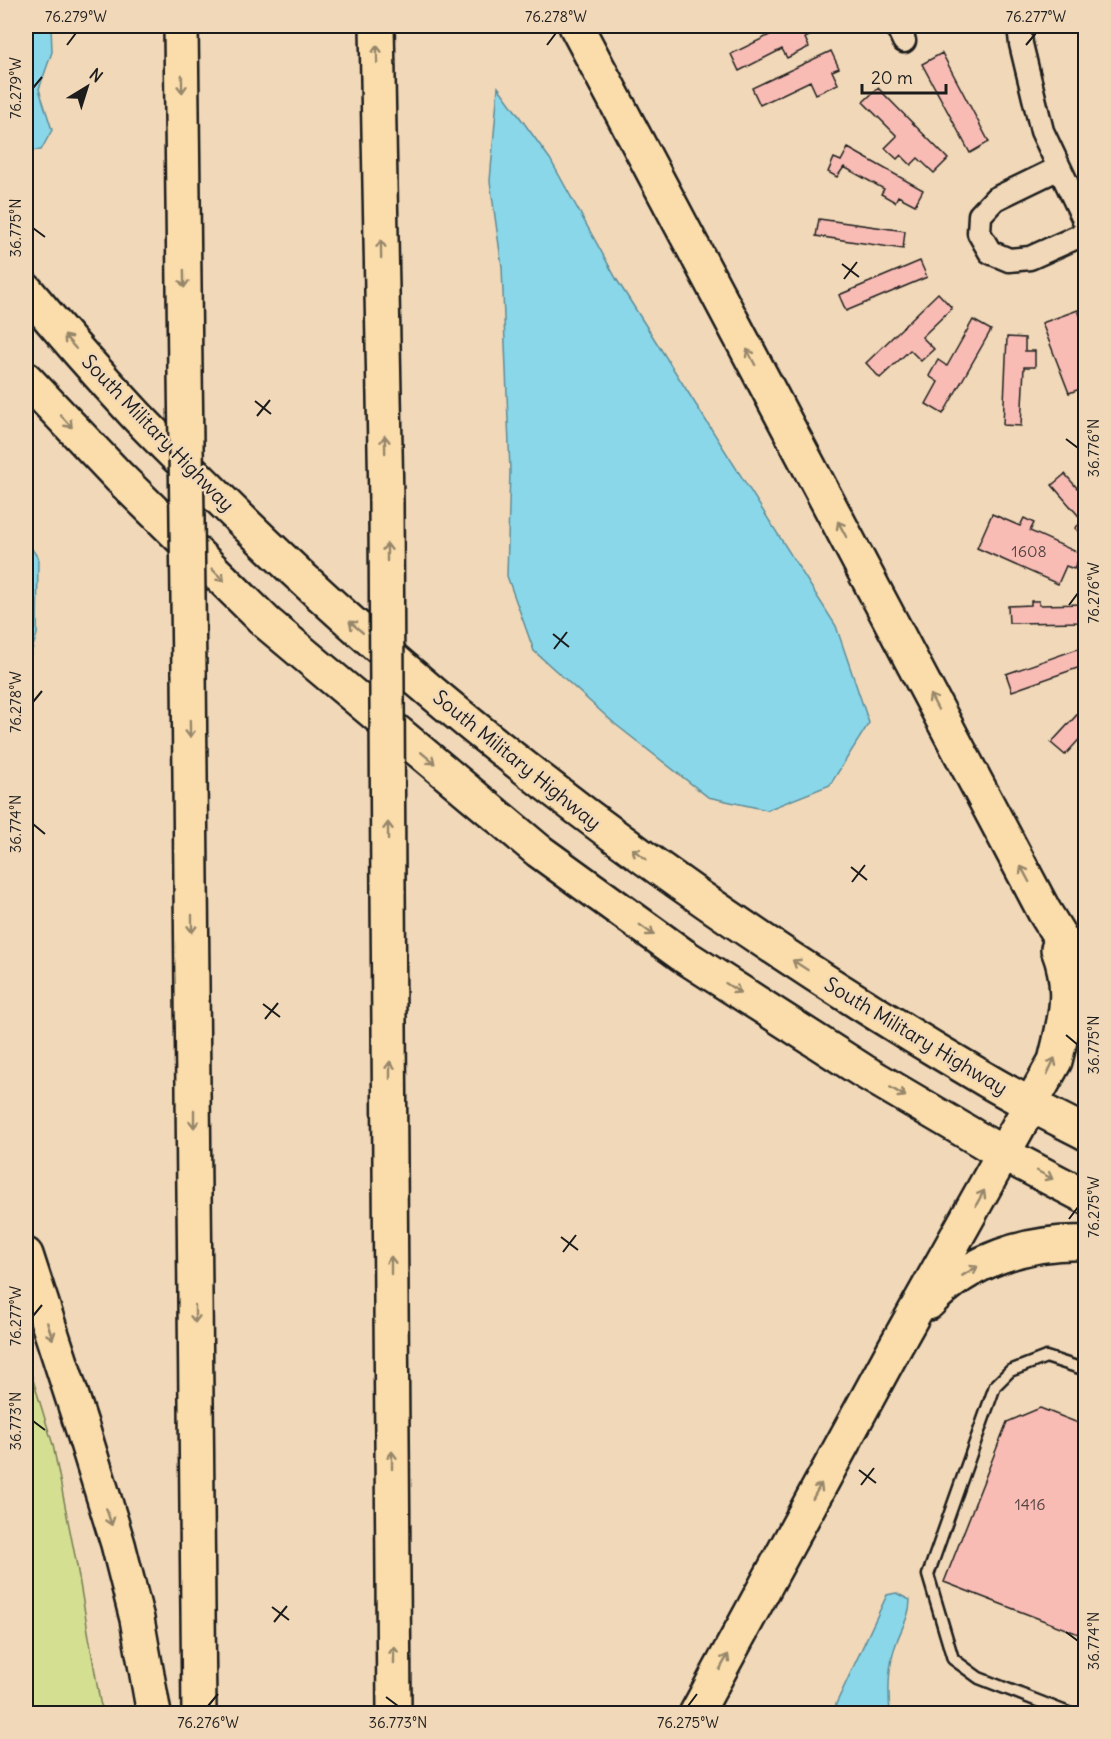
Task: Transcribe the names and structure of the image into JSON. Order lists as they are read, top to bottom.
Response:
{
  "streets": {
    "main road": ["South Military Highway"]
  },
  "house_numbers": ["1608", "1416"],
  "scale_bar": "20 m",
  "north": "top right",
  "coordinates": [
    "76.279°W",
    "76.278°W",
    "76.277°W",
    "36.775°N",
    "36.776°N",
    "76.276°W",
    "36.774°N",
    "76.275°W",
    "36.773°N"
  ]
}
